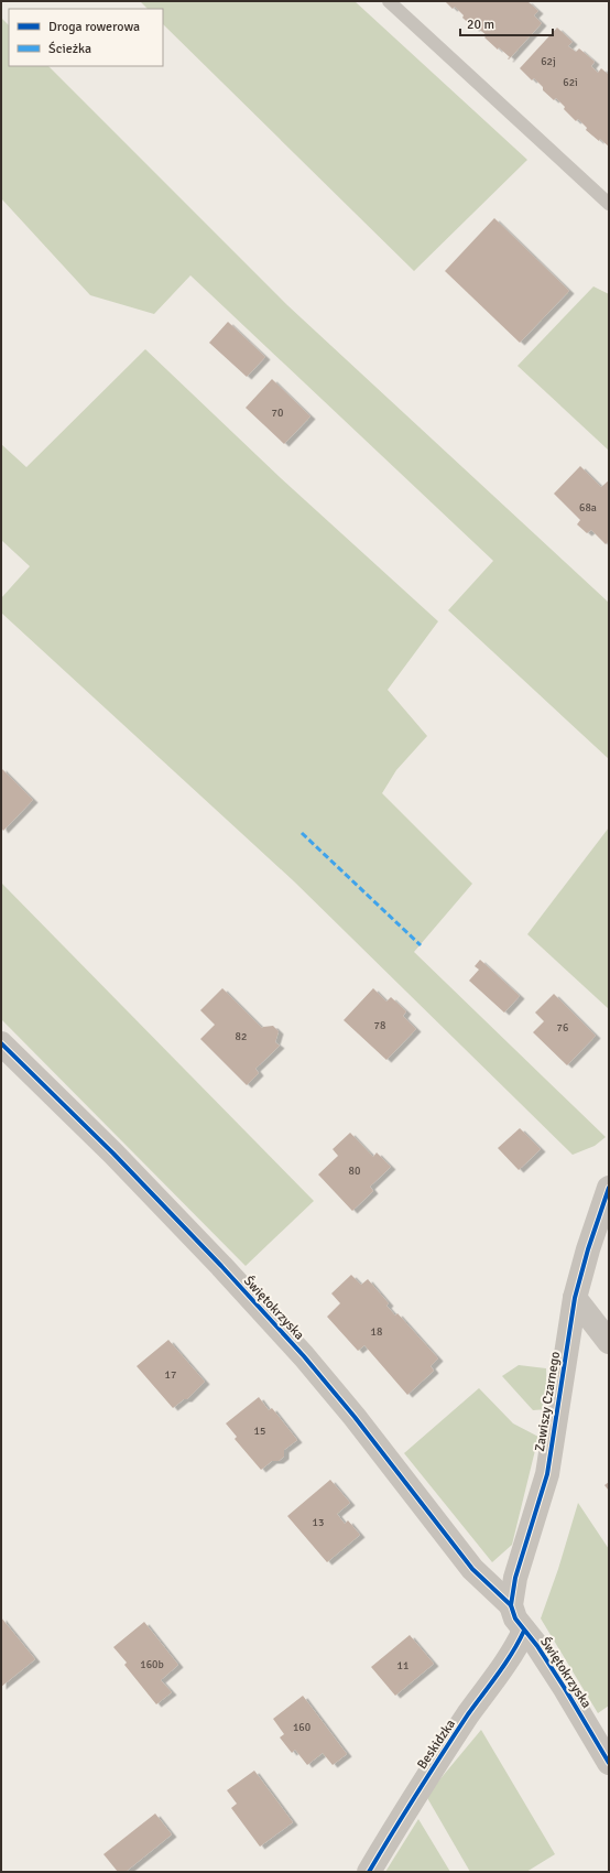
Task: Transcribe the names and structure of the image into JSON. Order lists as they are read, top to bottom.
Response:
{
  "streets": {
    "street": ["Świętokrzyska", "Zawiszy Czarnego", "Beskidzka"]
  },
  "crossings": [
    ["Świętokrzyska", "Zawiszy Czarnego"],
    ["Świętokrzyska", "Beskidzka"],
    ["Zawiszy Czarnego", "Beskidzka"]
  ],
  "house_numbers": [
    "62j",
    "62i",
    "70",
    "68a",
    "78",
    "76",
    "82",
    "80",
    "18",
    "17",
    "15",
    "13",
    "160b",
    "11",
    "160"
  ],
  "legend": ["Droga rowerowa", "Ścieżka"],
  "scale_bar": "20 m"
}
